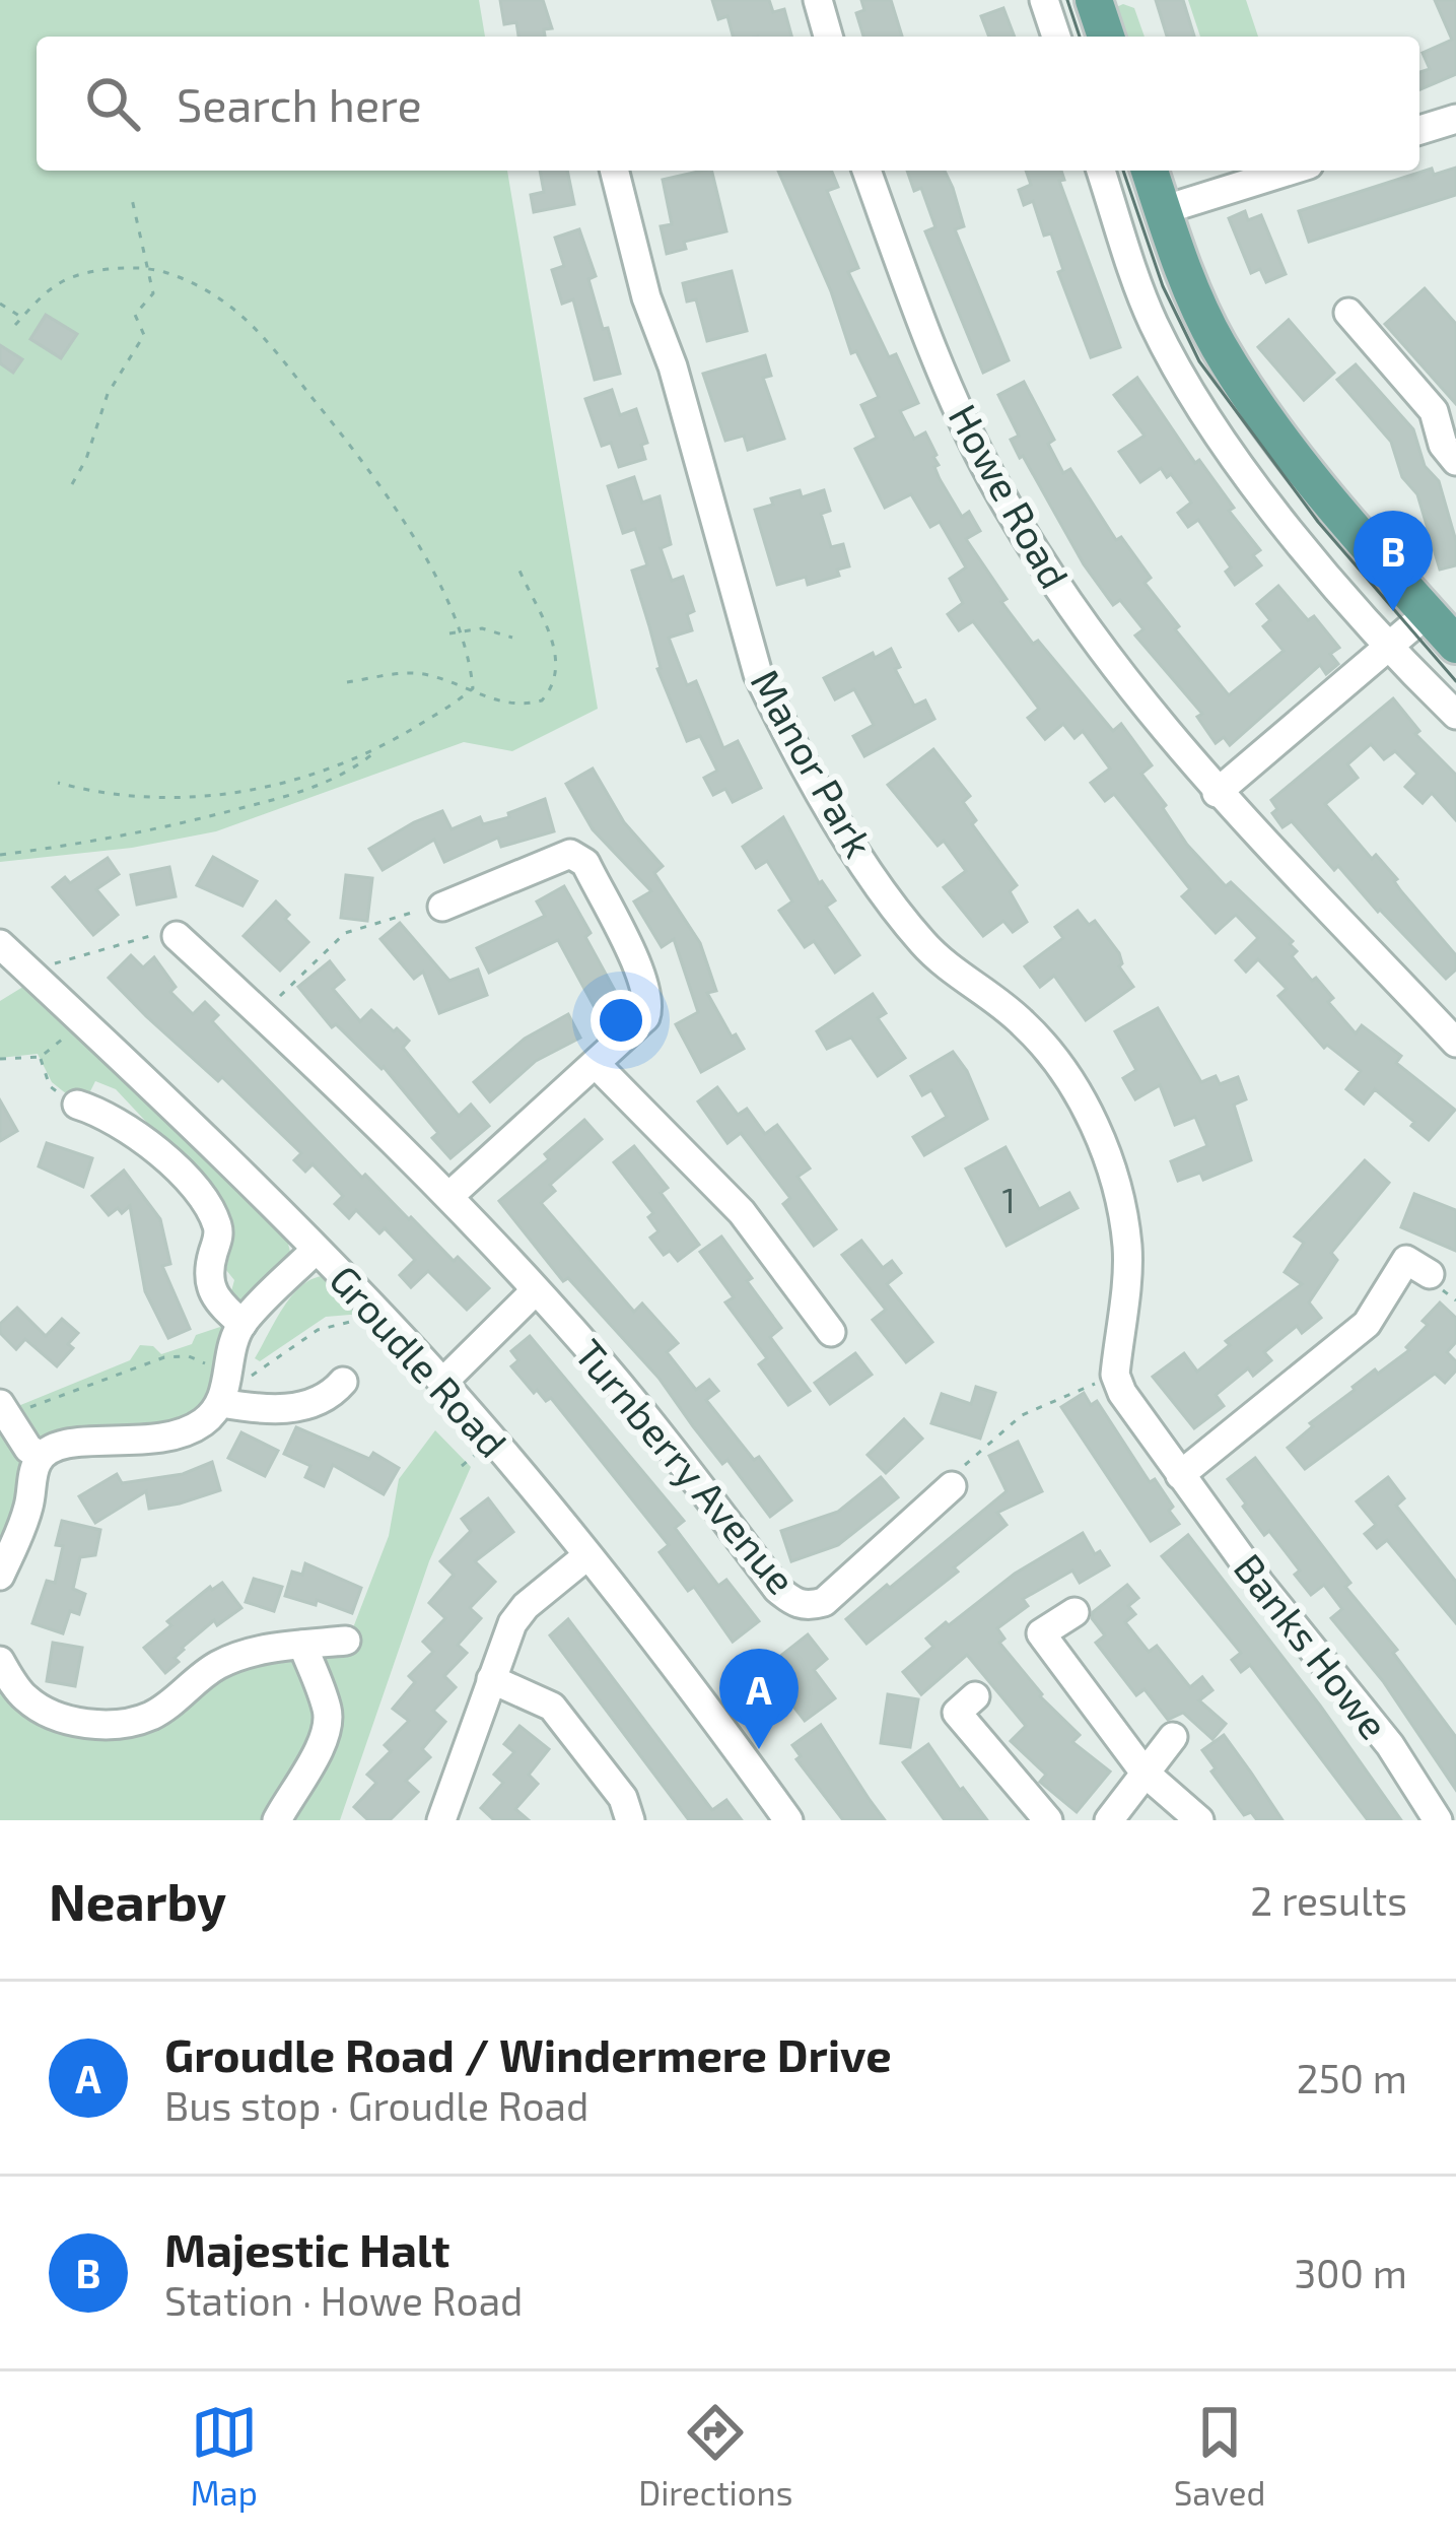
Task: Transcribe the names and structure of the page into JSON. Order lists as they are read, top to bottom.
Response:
{
  "streets": {
    "street": [
      "Howe Road",
      "Manor Park",
      "Groudle Road",
      "Turnberry Avenue",
      "Banks Howe"
    ]
  },
  "crossings": [
    ["Manor Park", "Banks Howe"]
  ],
  "house_numbers": ["1"],
  "page": {
    "search": "Search here",
    "pins": ["B", "A"],
    "heading": ["Nearby", "2 results"],
    "list": [
      {
        "mark": "A",
        "name": "Groudle Road / Windermere Drive",
        "note": "Bus stop · Groudle Road",
        "value": "250 m"
      },
      {
        "mark": "B",
        "name": "Majestic Halt",
        "note": "Station · Howe Road",
        "value": "300 m"
      }
    ],
    "nav": ["Map", "Directions", "Saved"]
  }
}
